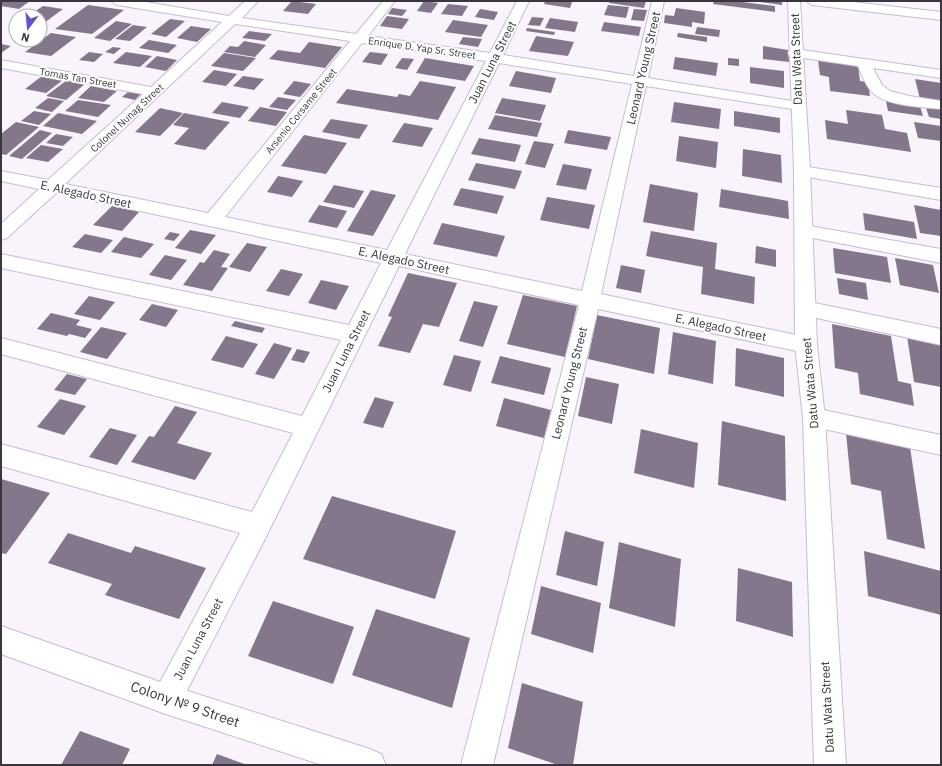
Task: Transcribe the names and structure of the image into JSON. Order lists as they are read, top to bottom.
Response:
{
  "streets": {
    "street": [
      "Enrique D. Yap Sr. Street",
      "Datu Wata Street",
      "Juan Luna Street",
      "Leonard Young Street",
      "Tomas Tan Street",
      "Arsenio Corsame Street",
      "Colonel Nunag Street",
      "E. Alegado Street",
      "Colony № 9 Street"
    ]
  },
  "crossings": [
    ["Enrique D. Yap Sr. Street", "Datu Wata Street"],
    ["Enrique D. Yap Sr. Street", "Juan Luna Street"],
    ["Enrique D. Yap Sr. Street", "Leonard Young Street"],
    ["Enrique D. Yap Sr. Street", "Arsenio Corsame Street"],
    ["Enrique D. Yap Sr. Street", "Colonel Nunag Street"],
    ["Datu Wata Street", "E. Alegado Street"],
    ["Juan Luna Street", "E. Alegado Street"],
    ["Juan Luna Street", "Colony № 9 Street"],
    ["Leonard Young Street", "E. Alegado Street"],
    ["Tomas Tan Street", "Colonel Nunag Street"],
    ["Arsenio Corsame Street", "E. Alegado Street"],
    ["Colonel Nunag Street", "E. Alegado Street"]
  ],
  "north": "bottom"
}
